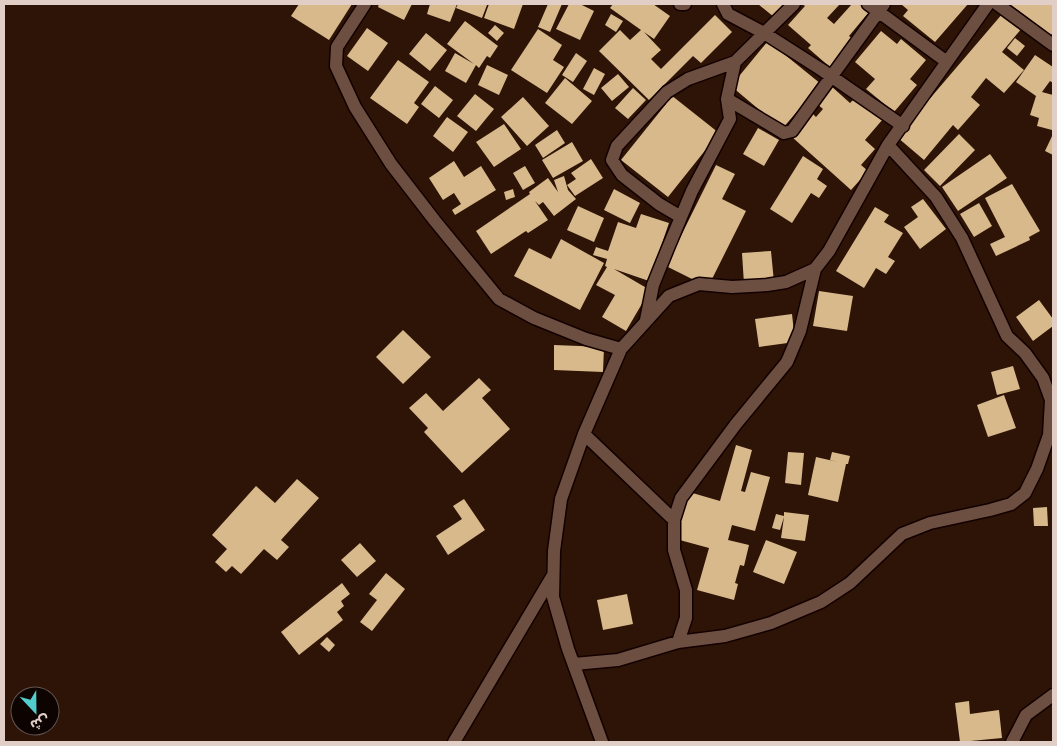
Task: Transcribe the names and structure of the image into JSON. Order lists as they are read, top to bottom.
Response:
{
  "north": "bottom"
}
